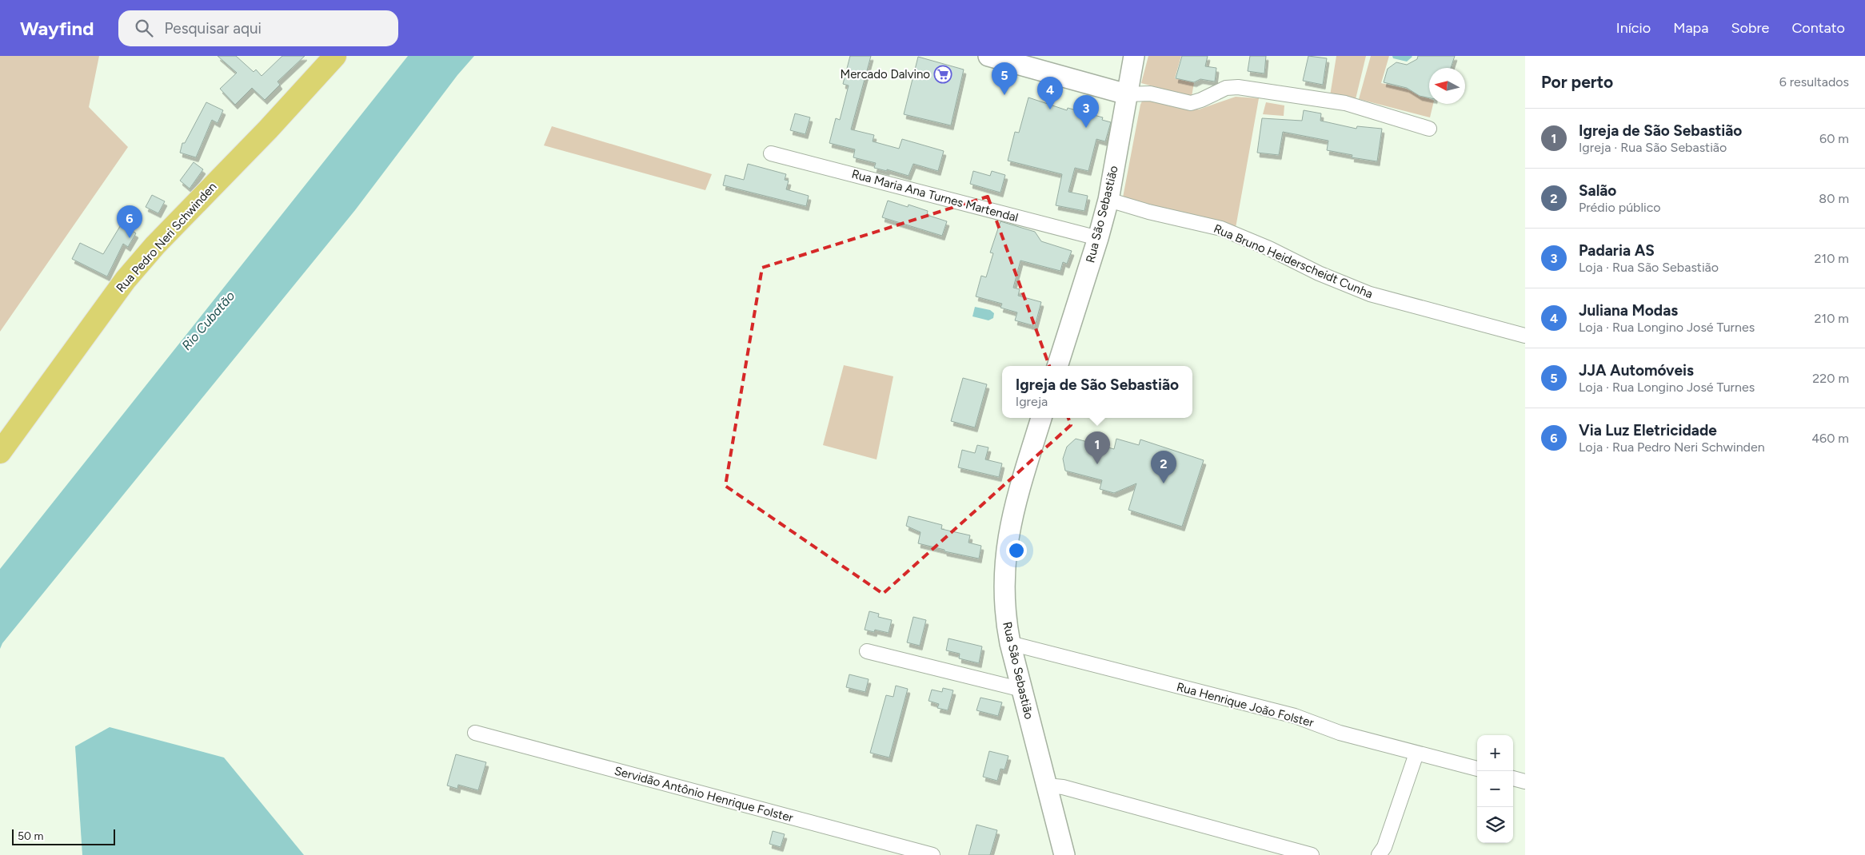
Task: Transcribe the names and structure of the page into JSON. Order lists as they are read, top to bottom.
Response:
{
  "streets": {
    "highway": ["Rua Pedro Neri Schwinden"],
    "main road": ["Rua São Sebastião"],
    "street": [
      "Rua Maria Ana Turnes Martendal",
      "Rua Bruno Heiderscheidt Cunha",
      "Rua Henrique João Folster",
      "Servidão Antônio Henrique Folster"
    ]
  },
  "crossings": [
    ["Rua Maria Ana Turnes Martendal", "Rua São Sebastião"],
    ["Rua São Sebastião", "Rua Bruno Heiderscheidt Cunha"],
    ["Rua São Sebastião", "Rua Henrique João Folster"]
  ],
  "water": ["Rio Cubatão"],
  "places": {
    "supermarket": ["Mercado Dalvino"]
  },
  "scale_bar": "50 m",
  "north": "left",
  "page": {
    "header": "Wayfind",
    "search": "Pesquisar aqui",
    "nav": [
      "Início",
      "Mapa",
      "Sobre",
      "Contato"
    ],
    "heading": ["Por perto", "6 resultados"],
    "pins": [
      "5",
      "4",
      "3",
      "6",
      "1",
      "2"
    ],
    "list": [
      {
        "mark": "1",
        "name": "Igreja de São Sebastião",
        "note": "Igreja · Rua São Sebastião",
        "value": "60 m"
      },
      {
        "mark": "2",
        "name": "Salão",
        "note": "Prédio público",
        "value": "80 m"
      },
      {
        "mark": "3",
        "name": "Padaria AS",
        "note": "Loja · Rua São Sebastião",
        "value": "210 m"
      },
      {
        "mark": "4",
        "name": "Juliana Modas",
        "note": "Loja · Rua Longino José Turnes",
        "value": "210 m"
      },
      {
        "mark": "5",
        "name": "JJA Automóveis",
        "note": "Loja · Rua Longino José Turnes",
        "value": "220 m"
      },
      {
        "mark": "6",
        "name": "Via Luz Eletricidade",
        "note": "Loja · Rua Pedro Neri Schwinden",
        "value": "460 m"
      }
    ],
    "popup": ["Igreja de São Sebastião", "Igreja"],
    "map_buttons": ["+", "−"],
    "scale": "50 m"
  }
}
